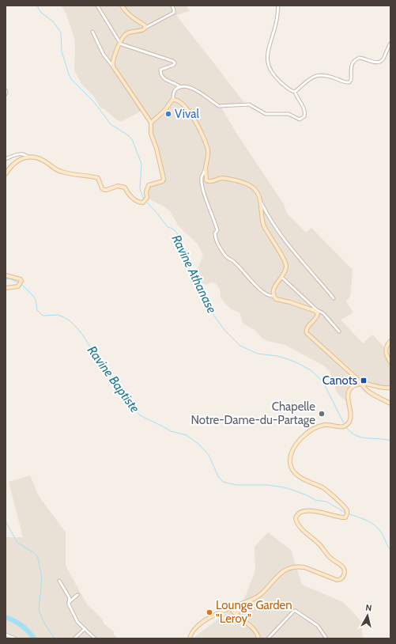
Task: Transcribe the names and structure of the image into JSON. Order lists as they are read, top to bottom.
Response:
{
  "water": ["Ravine Athanase", "Ravine Baptiste"],
  "places": {
    "other": ["Vival", "Chapelle Notre-Dame-du-Partage", "Lounge Garden \"Leroy\""],
    "transit": ["Canots"]
  },
  "north": "top"
}
